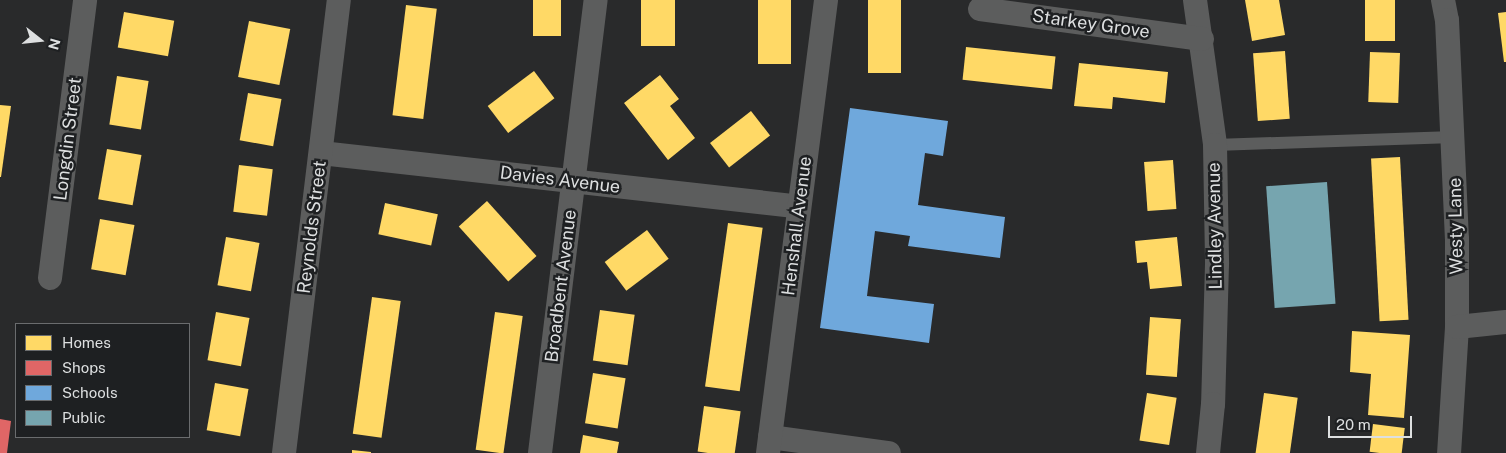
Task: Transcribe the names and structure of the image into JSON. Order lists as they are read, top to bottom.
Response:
{
  "streets": {
    "street": [
      "Starkey Grove",
      "Longdin Street",
      "Davies Avenue",
      "Henshall Avenue",
      "Lindley Avenue",
      "Westy Lane",
      "Reynolds Street",
      "Broadbent Avenue"
    ]
  },
  "crossings": [
    ["Starkey Grove", "Lindley Avenue"],
    ["Davies Avenue", "Henshall Avenue"],
    ["Davies Avenue", "Reynolds Street"],
    ["Davies Avenue", "Broadbent Avenue"]
  ],
  "legend": [
    "Homes",
    "Shops",
    "Schools",
    "Public"
  ],
  "scale_bar": "20 m",
  "north": "right"
}
